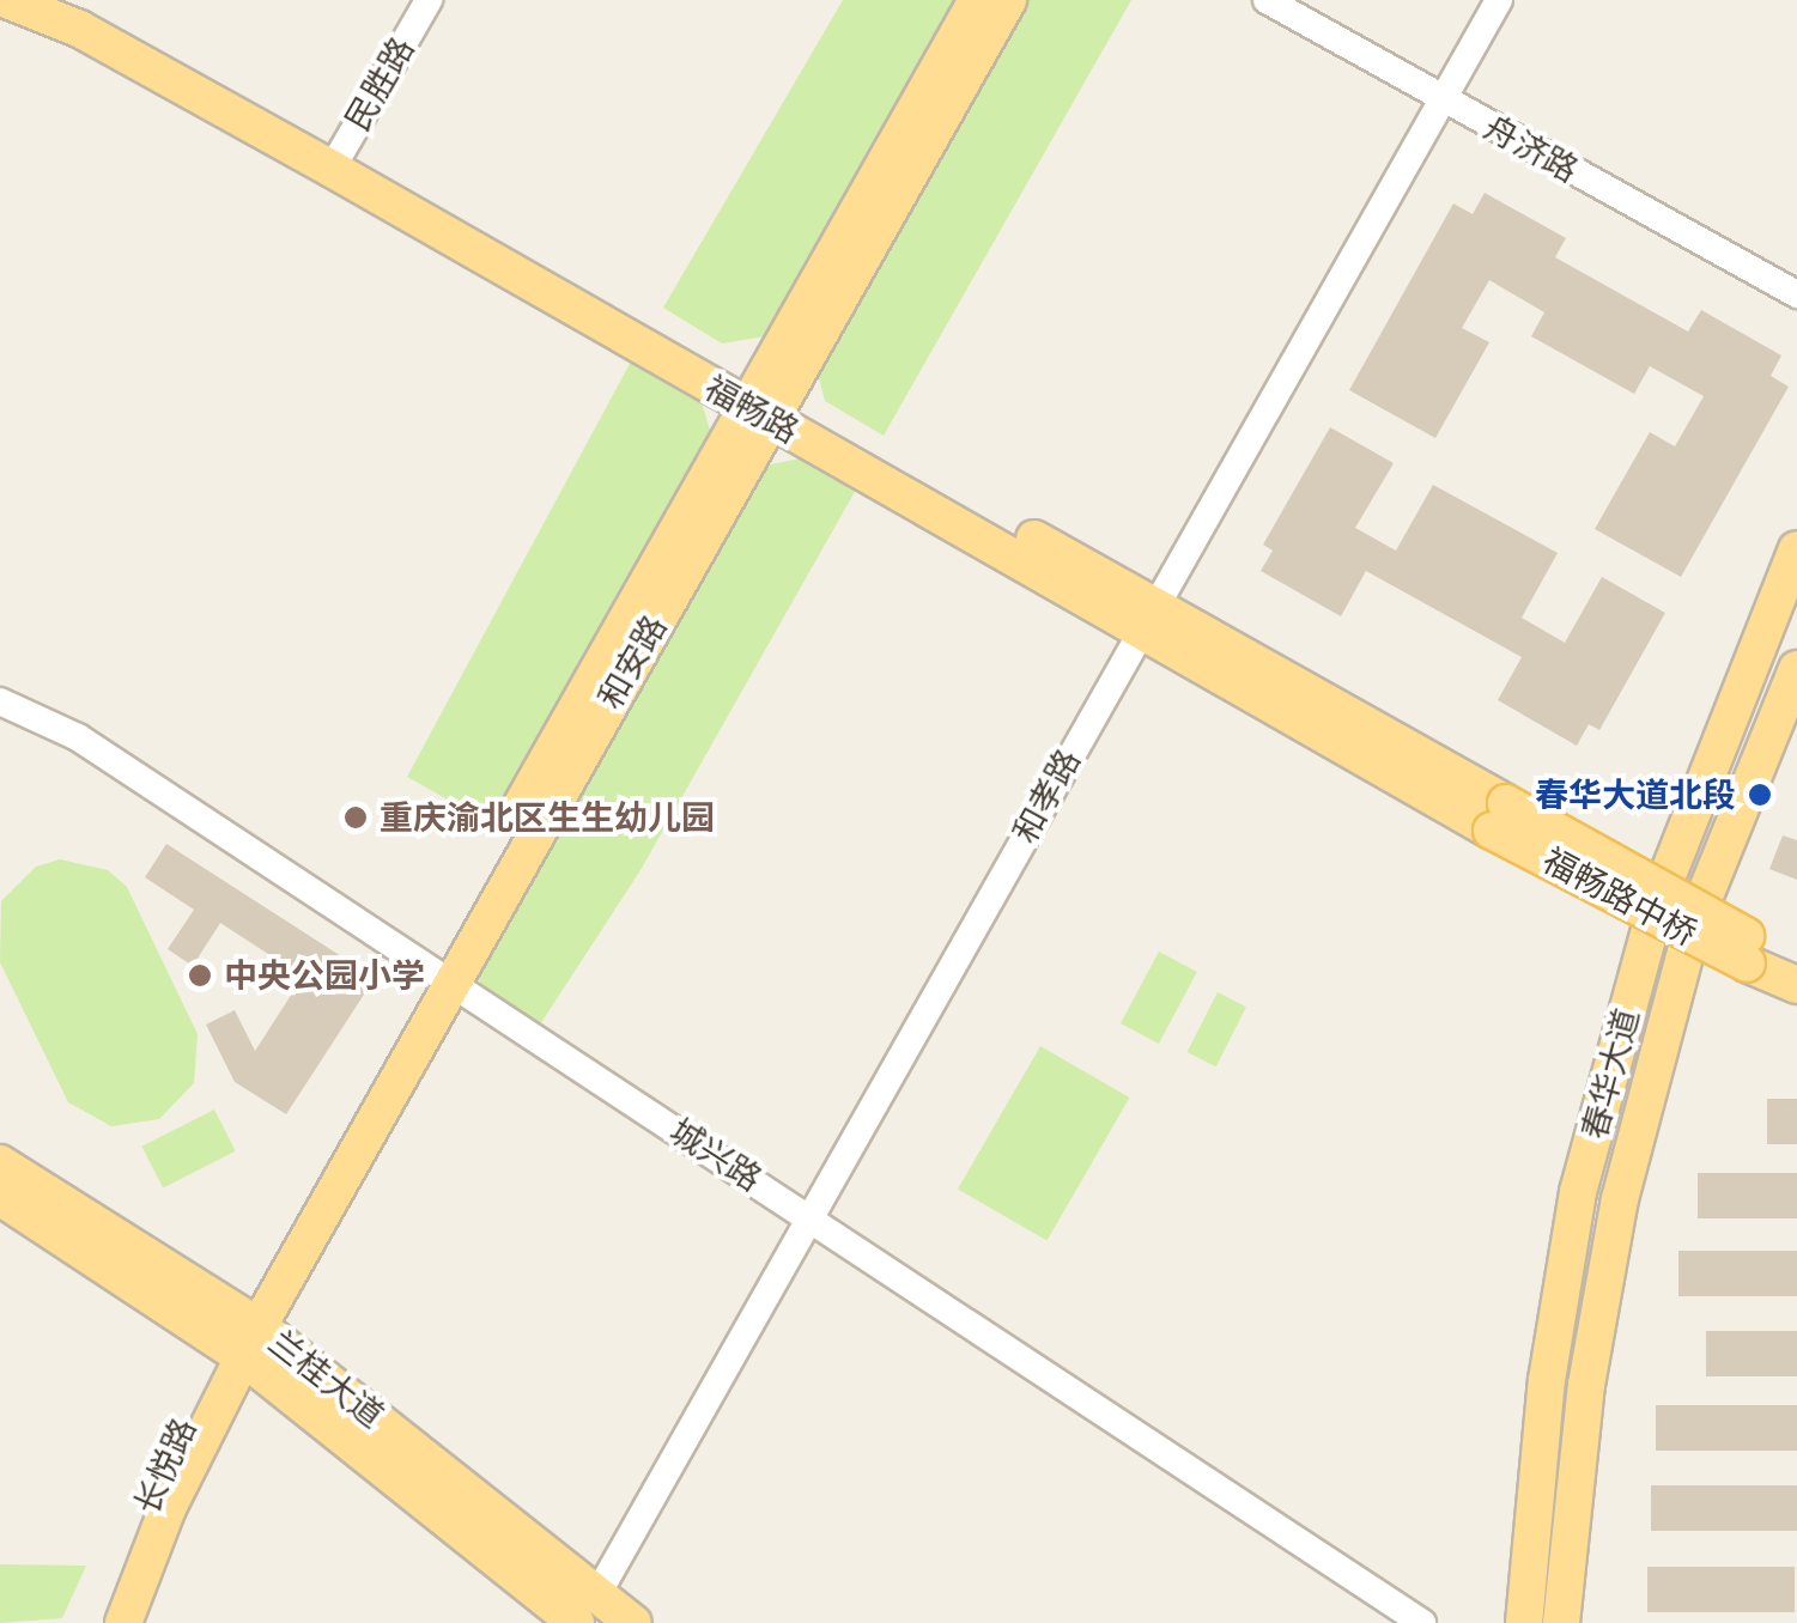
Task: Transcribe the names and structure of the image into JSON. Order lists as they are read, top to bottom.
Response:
{
  "streets": {
    "main road": [
      "福畅路",
      "和安路",
      "福畅路中桥",
      "春华大道",
      "兰桂大道",
      "长悦路"
    ],
    "street": [
      "民胜路",
      "舟济路",
      "和孝路",
      "城兴路"
    ]
  },
  "crossings": [
    ["民胜路", "福畅路"],
    ["舟济路", "和孝路"],
    ["福畅路", "和安路"],
    ["福畅路", "和孝路"],
    ["福畅路", "福畅路中桥"],
    ["和安路", "城兴路"],
    ["和安路", "兰桂大道"],
    ["和安路", "长悦路"],
    ["和孝路", "城兴路"],
    ["和孝路", "兰桂大道"],
    ["兰桂大道", "长悦路"]
  ],
  "places": ["春华大道北段", "重庆渝北区生生幼儿园", "中央公园小学"]
}
